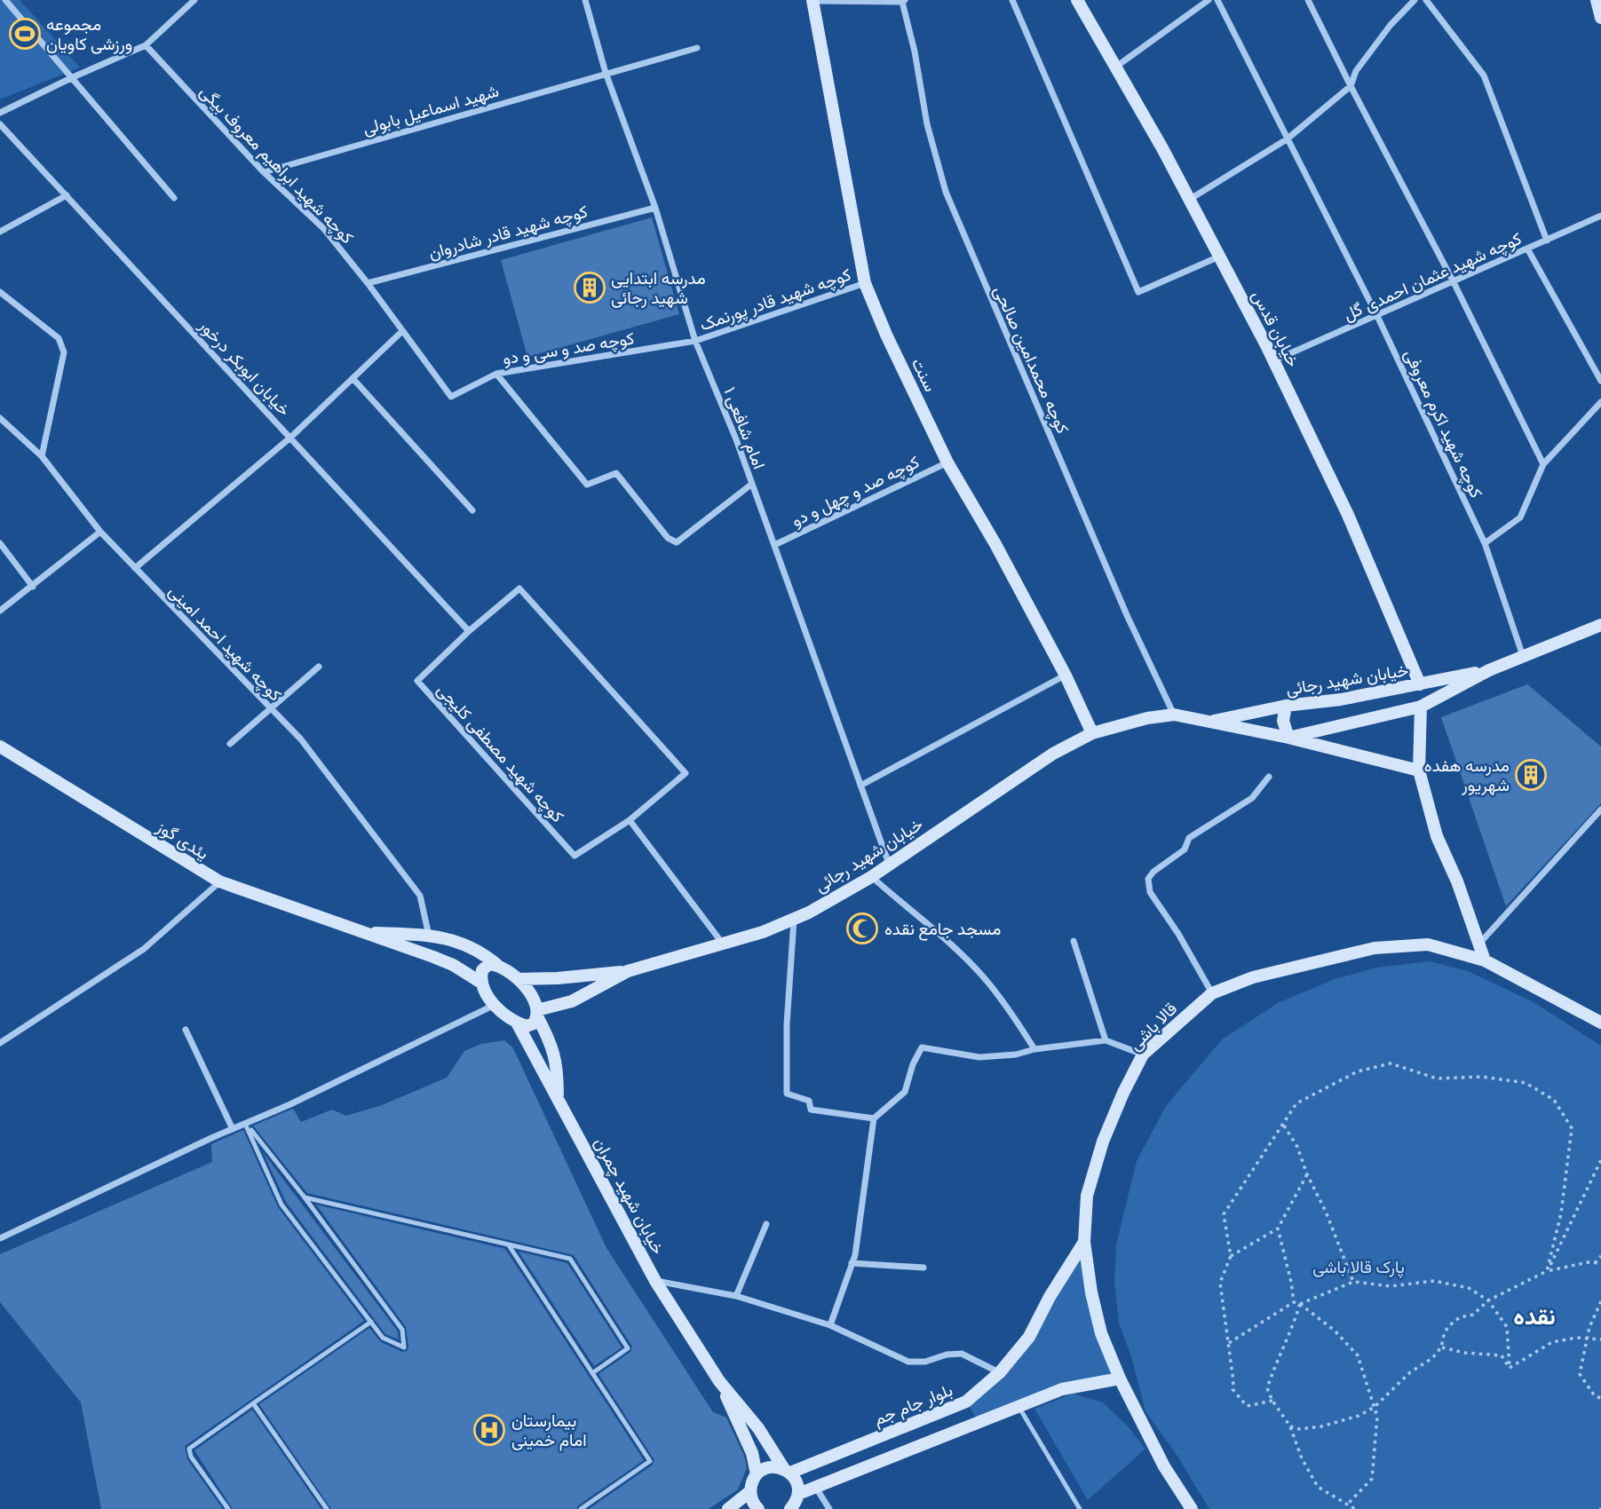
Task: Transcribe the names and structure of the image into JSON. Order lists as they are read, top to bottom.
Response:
{
  "streets": {
    "main road": [
      "خیابان قدس",
      "سنت",
      "خیابان شهید رجائی",
      "یئدی گوز",
      "قالا باشی",
      "خیابان شهید چمران",
      "بلوار جام جم"
    ],
    "street": [
      "شهید اسماعیل بابولی",
      "کوچه شهید ابراهیم معروف بیگی",
      "کوچه شهید قادر شادروان",
      "کوچه شهید عثمان احمدی گل",
      "کوچه شهید قادر پورنمک",
      "کوچه صد و سی و دو",
      "کوچه محمدامین صالحی",
      "خیابان ابوبکر درخور",
      "کوچه شهید اکرم معروفی",
      "امام شافعی ۱",
      "کوچه صد و چهل و دو",
      "کوچه شهید احمد امینی",
      "کوچه شهید مصطفی کلیجی"
    ]
  },
  "crossings": [
    ["شهید اسماعیل بابولی", "کوچه شهید ابراهیم معروف بیگی"],
    ["شهید اسماعیل بابولی", "امام شافعی ۱"],
    ["کوچه شهید ابراهیم معروف بیگی", "کوچه شهید قادر شادروان"],
    ["کوچه شهید ابراهیم معروف بیگی", "کوچه صد و سی و دو"],
    ["کوچه شهید قادر شادروان", "امام شافعی ۱"],
    ["کوچه شهید عثمان احمدی گل", "خیابان قدس"],
    ["کوچه شهید عثمان احمدی گل", "کوچه شهید اکرم معروفی"],
    ["کوچه شهید قادر پورنمک", "کوچه صد و سی و دو"],
    ["کوچه شهید قادر پورنمک", "سنت"],
    ["کوچه شهید قادر پورنمک", "امام شافعی ۱"],
    ["خیابان قدس", "خیابان شهید رجائی"],
    ["کوچه صد و سی و دو", "امام شافعی ۱"],
    ["کوچه محمدامین صالحی", "خیابان شهید رجائی"],
    ["خیابان ابوبکر درخور", "کوچه شهید مصطفی کلیجی"],
    ["سنت", "کوچه صد و چهل و دو"],
    ["سنت", "خیابان شهید رجائی"],
    ["امام شافعی ۱", "کوچه صد و چهل و دو"],
    ["امام شافعی ۱", "خیابان شهید رجائی"],
    ["خیابان شهید رجائی", "خیابان شهید چمران"],
    ["قالا باشی", "بلوار جام جم"],
    ["خیابان شهید چمران", "بلوار جام جم"]
  ],
  "districts": ["نقده"],
  "parks": ["پارک قالا باشی"],
  "places": {
    "sports": ["مجموعه ورزشی کاویان"],
    "building": ["مدرسه ابتدایی شهید رجائی", "مدرسه هفده شهریور"],
    "mosque": ["مسجد جامع نقده"],
    "hospital": ["بیمارستان امام خمینی"]
  }
}
